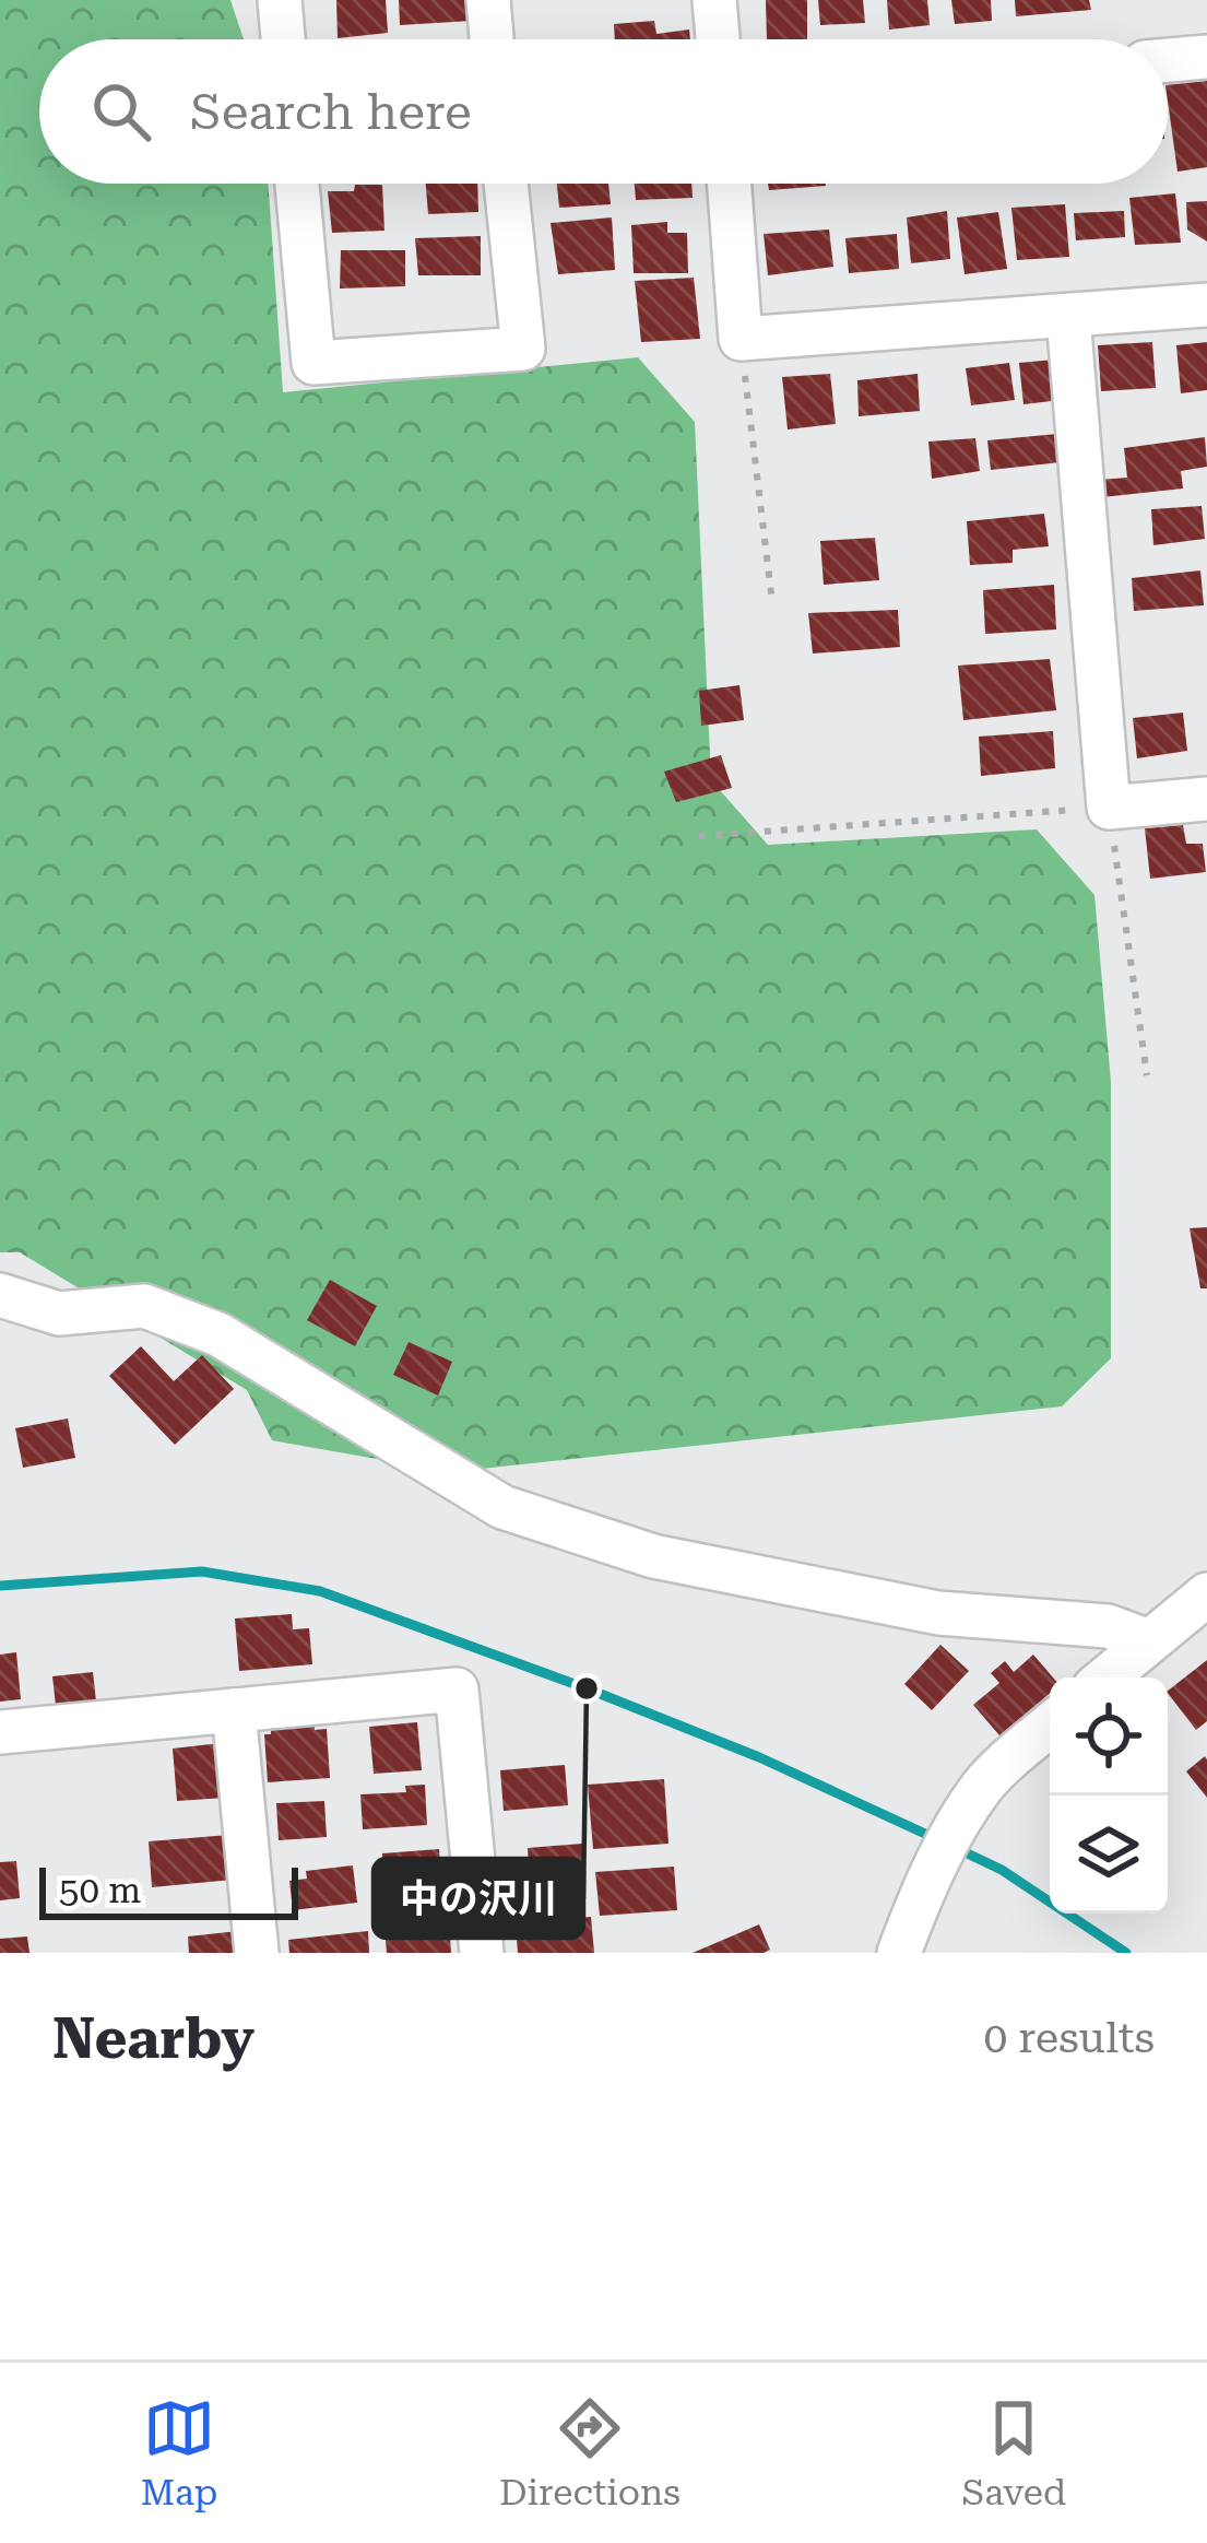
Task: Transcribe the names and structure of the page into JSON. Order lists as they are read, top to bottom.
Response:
{
  "places": ["中の沢川"],
  "scale_bar": "50 m",
  "page": {
    "search": "Search here",
    "scale": "50 m",
    "heading": ["Nearby", "0 results"],
    "nav": ["Map", "Directions", "Saved"]
  }
}
